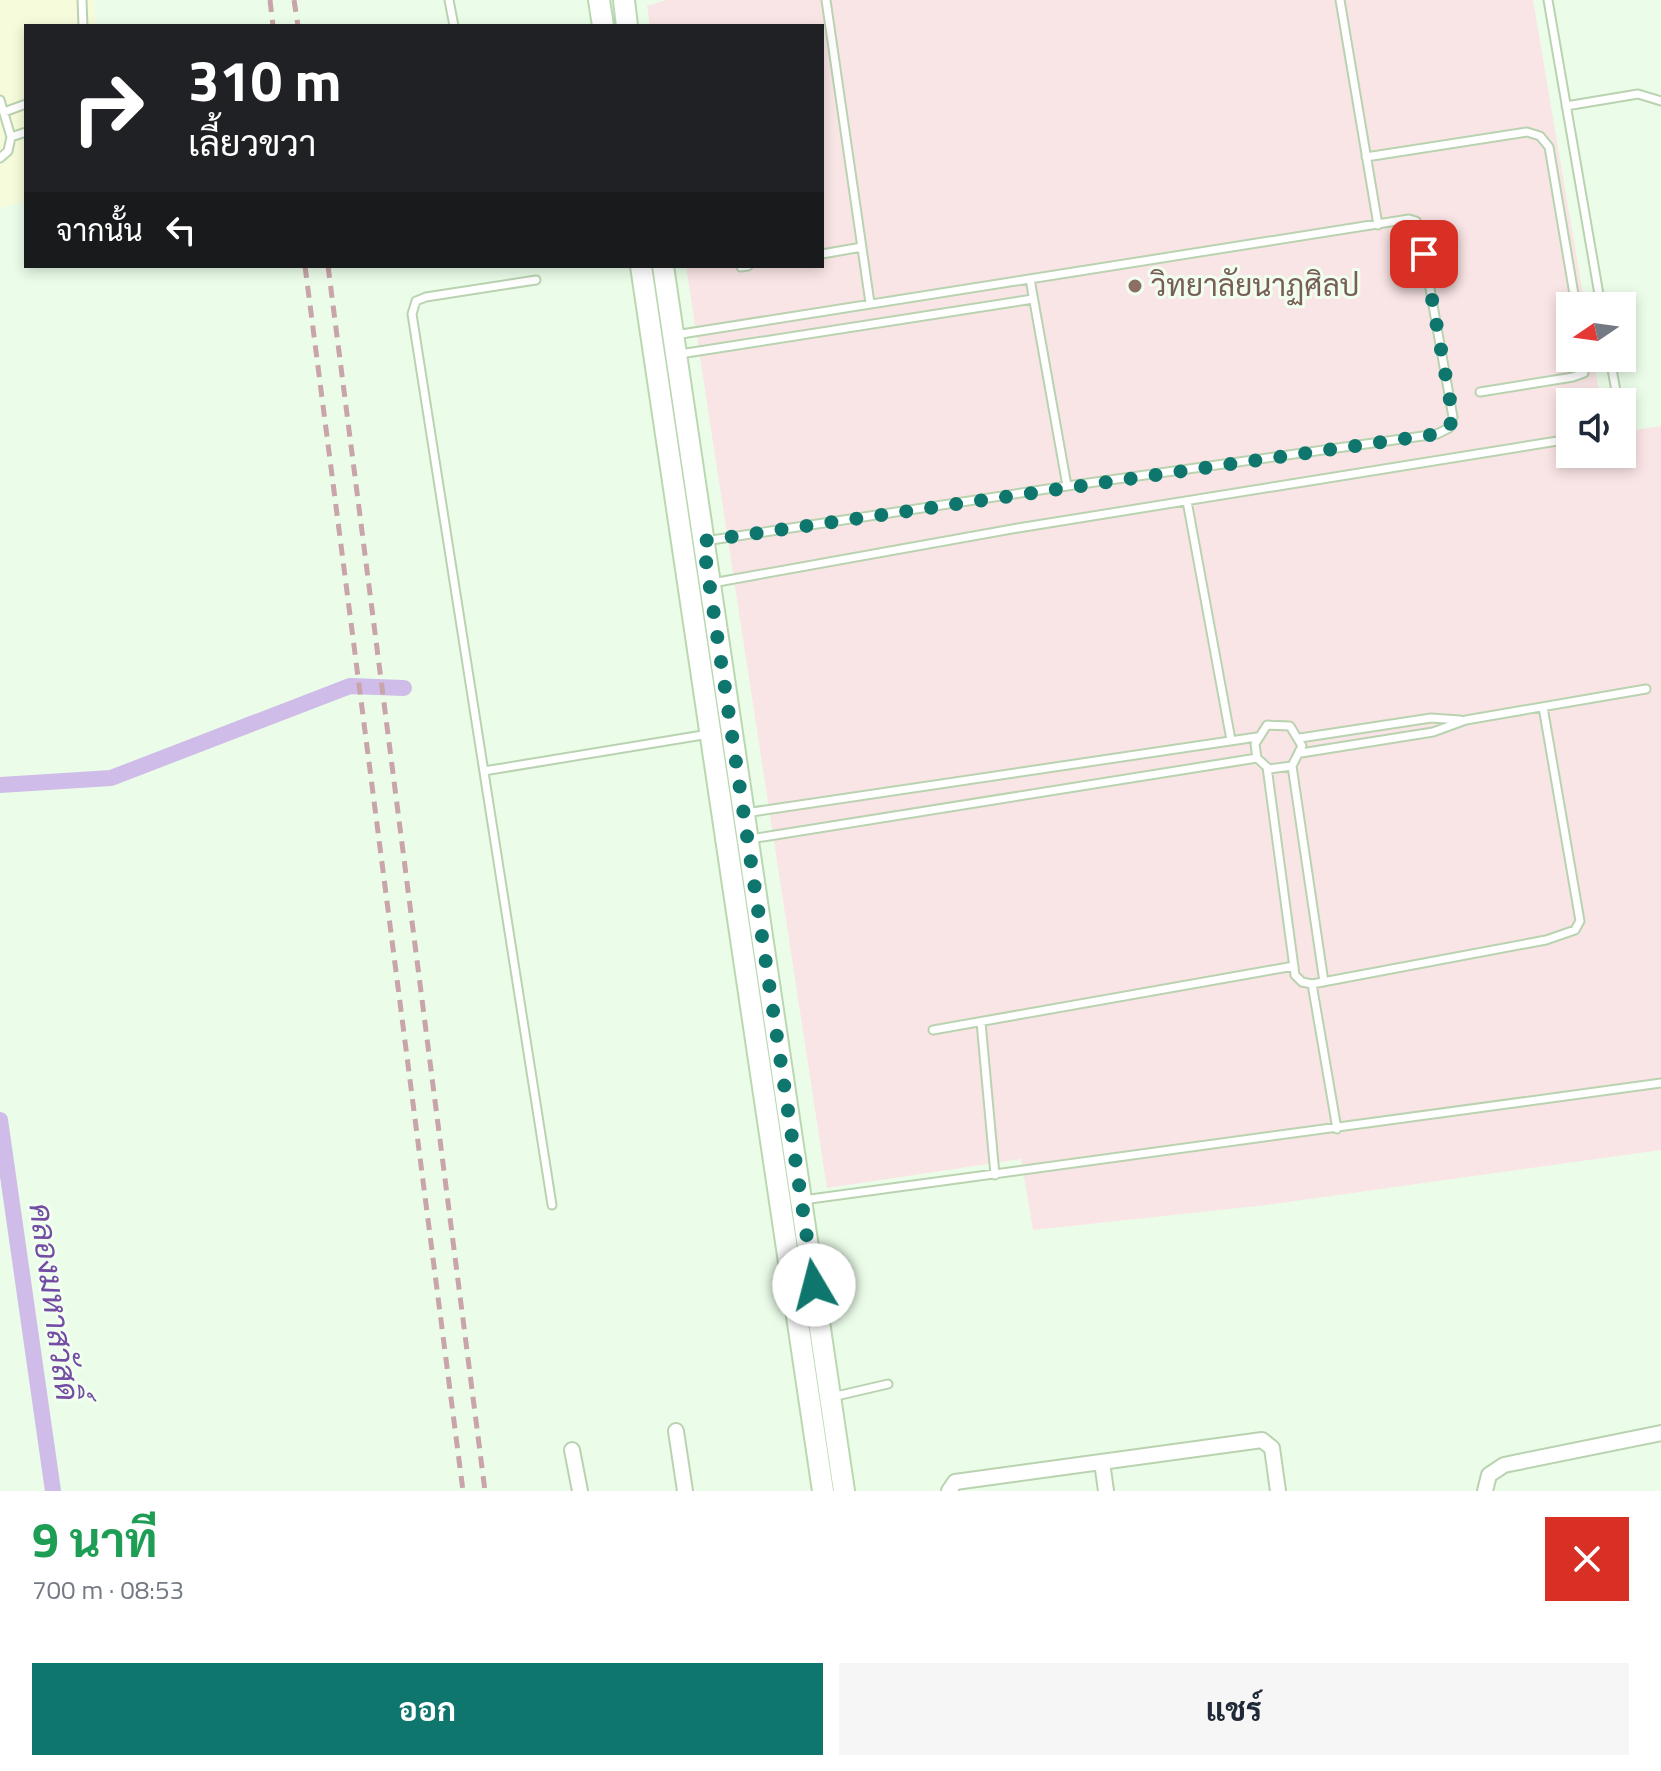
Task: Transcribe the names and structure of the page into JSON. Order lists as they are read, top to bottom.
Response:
{
  "water": ["คลองมหาสวัสดิ์"],
  "places": ["วิทยาลัยนาฏศิลป"],
  "north": "left",
  "page": {
    "turn": ["310 m", "เลี้ยวขวา"],
    "then": "จากนั้น",
    "heading": ["9 นาที", "700 m · 08:53"],
    "buttons": ["ออก", "แชร์"]
  }
}
